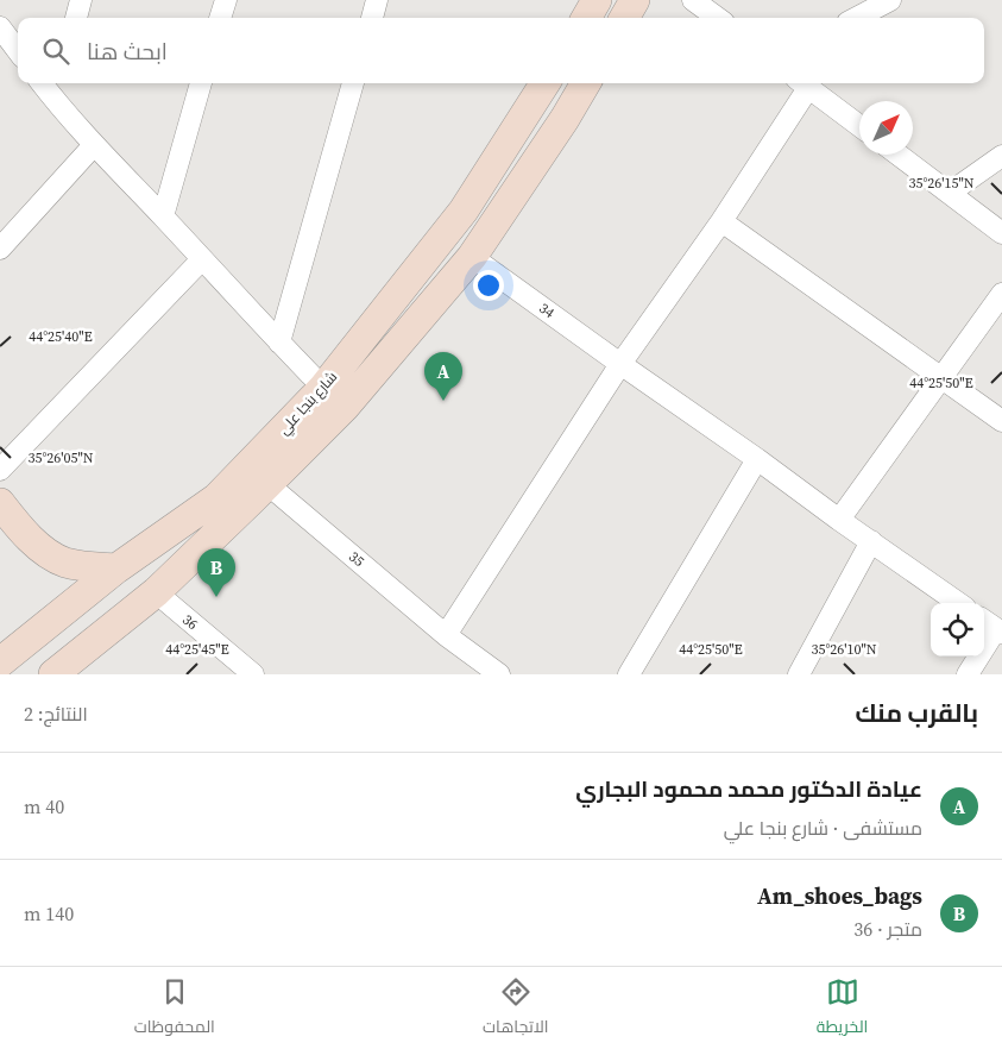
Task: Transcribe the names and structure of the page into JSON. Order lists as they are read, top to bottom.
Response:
{
  "streets": {
    "main road": ["شارع بنجا علي"],
    "street": ["34", "35", "36"]
  },
  "crossings": [
    ["34", "شارع بنجا علي"],
    ["شارع بنجا علي", "35"],
    ["شارع بنجا علي", "36"]
  ],
  "north": "top right",
  "page": {
    "search": "ابحث هنا",
    "pins": ["A", "B"],
    "heading": ["بالقرب منك", "النتائج: 2"],
    "list": [
      {
        "mark": "A",
        "name": "عيادة الدكتور محمد محمود البجاري",
        "note": "مستشفى · شارع بنجا علي",
        "value": "40 m"
      },
      {
        "mark": "B",
        "name": "Am_shoes_bags",
        "note": "متجر · 36",
        "value": "140 m"
      }
    ],
    "nav": ["الخريطة", "الاتجاهات", "المحفوظات"]
  },
  "coordinates": [
    "35°26'15\"N",
    "44°25'40\"E",
    "44°25'50\"E",
    "35°26'05\"N",
    "44°25'45\"E",
    "35°26'10\"N"
  ]
}
